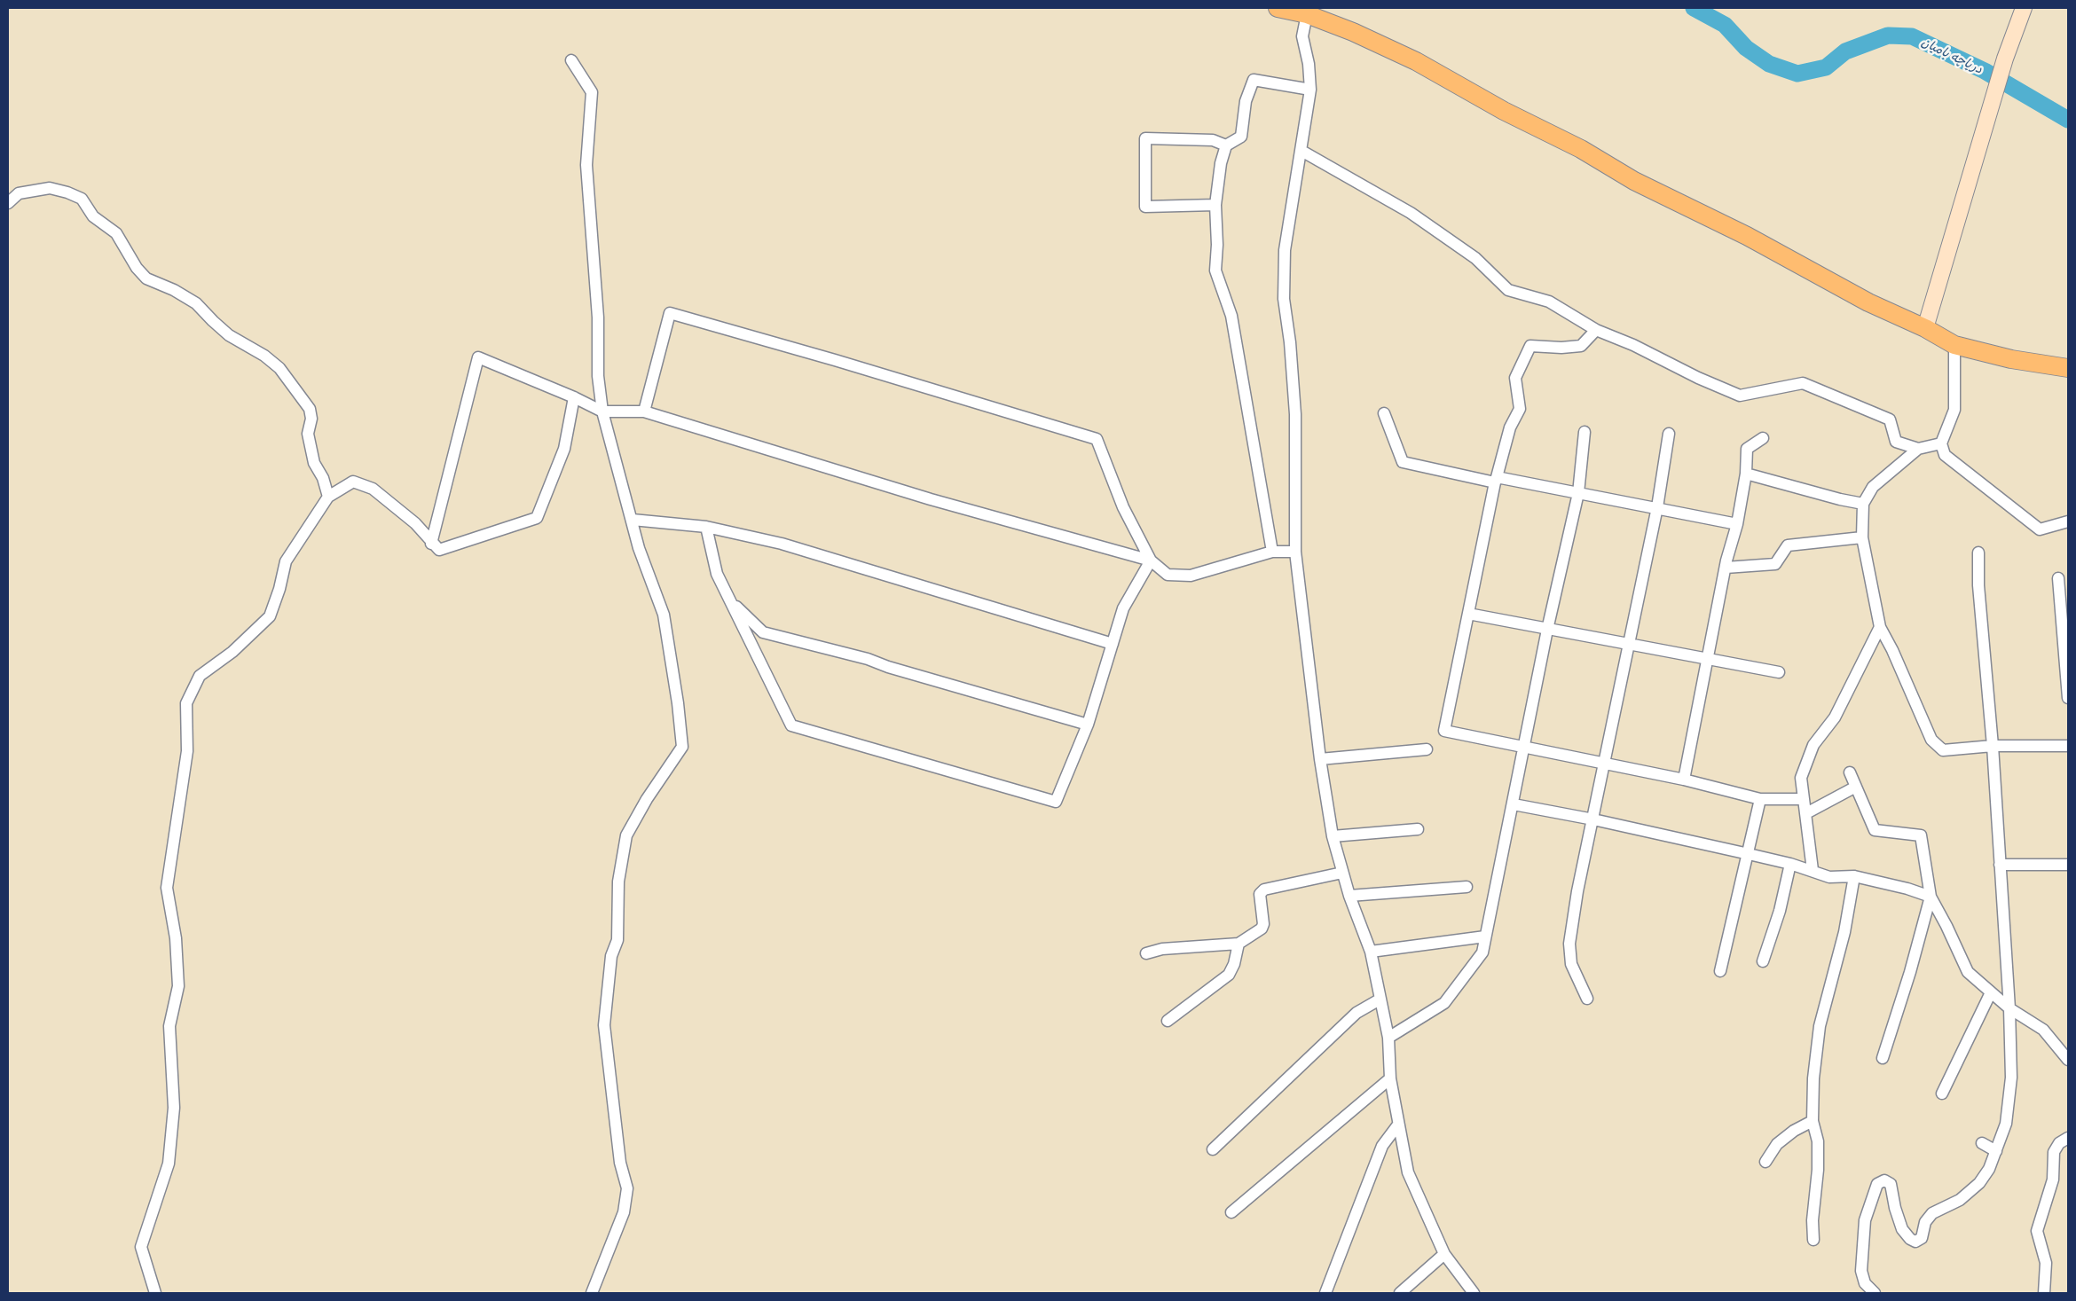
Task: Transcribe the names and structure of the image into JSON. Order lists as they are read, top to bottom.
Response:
{
  "water": ["دریاچه بامیان"]
}
